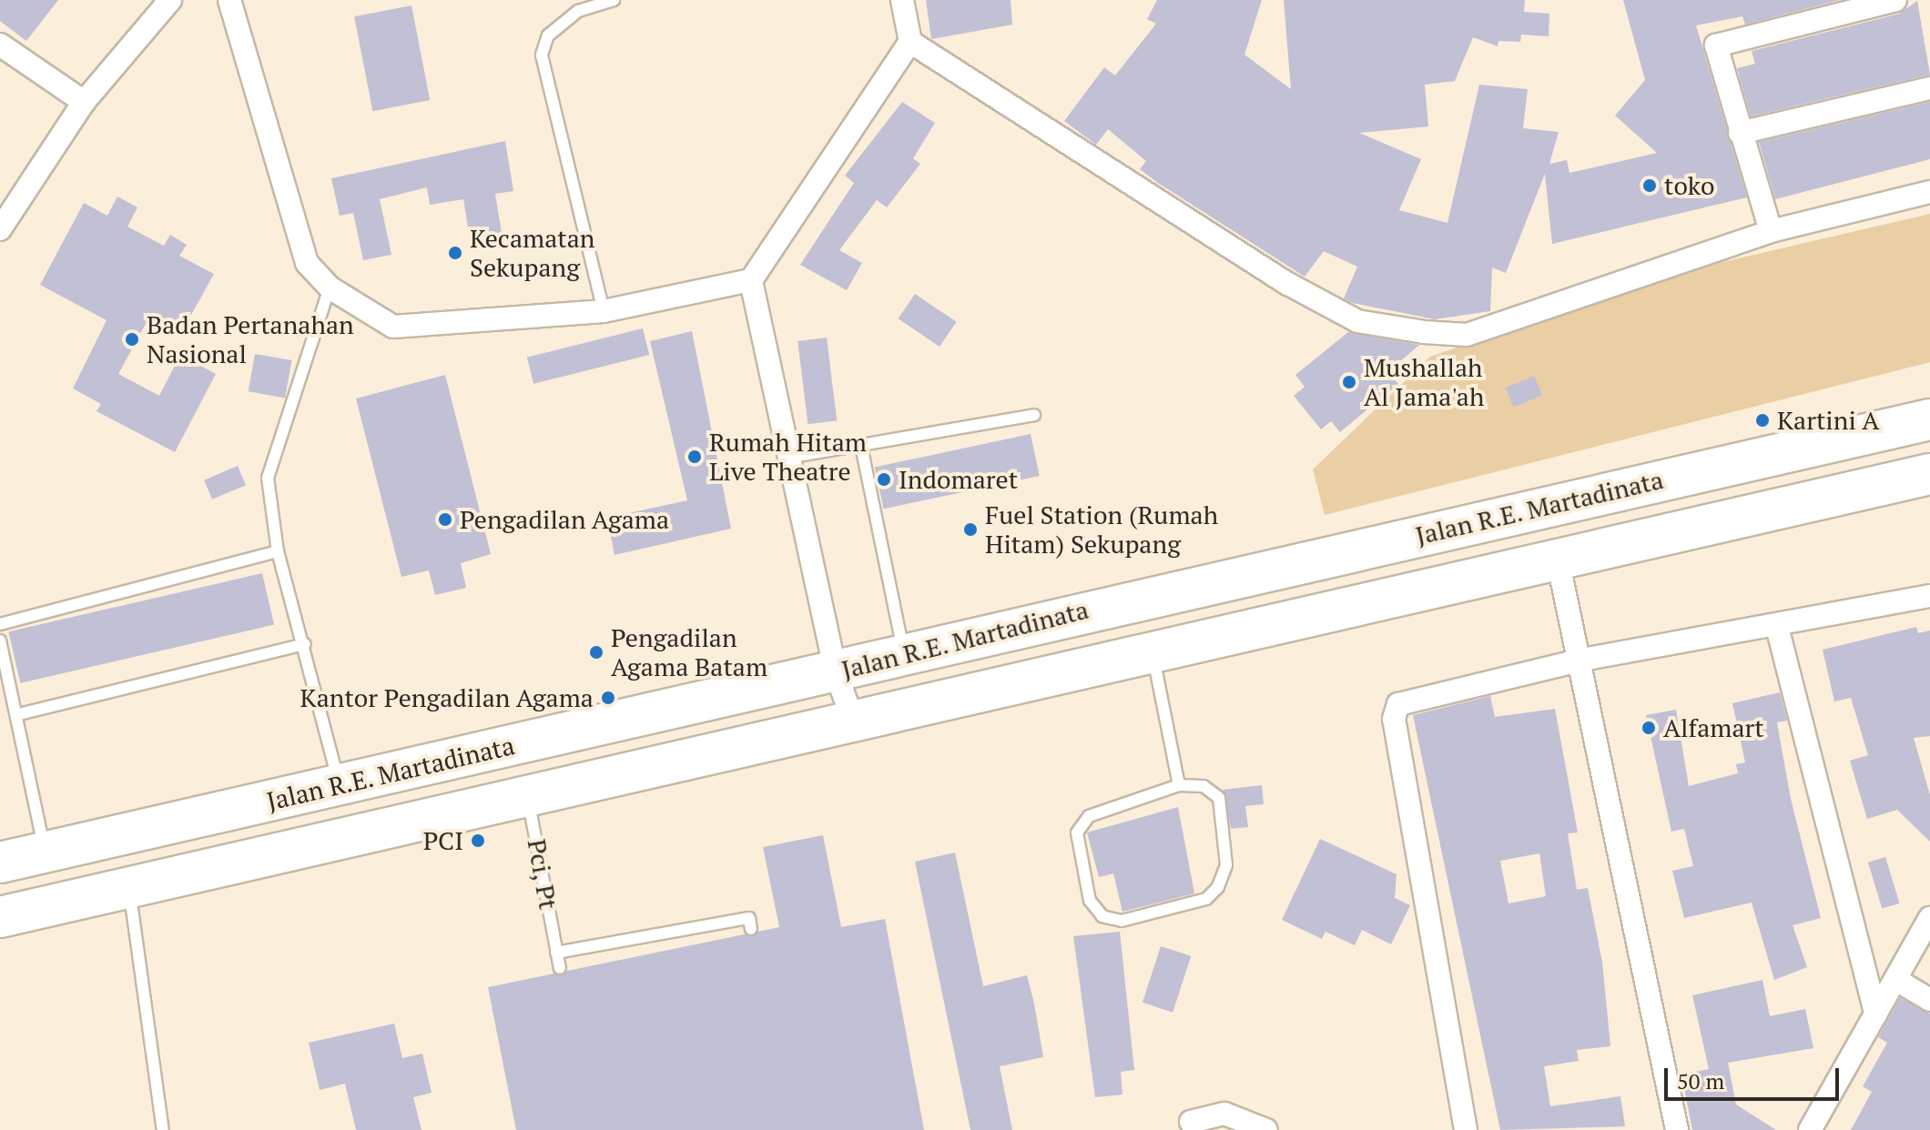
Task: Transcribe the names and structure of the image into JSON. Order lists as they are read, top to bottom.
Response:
{
  "streets": {
    "highway": ["Jalan R.E. Martadinata"],
    "lane": ["Pci, Pt"]
  },
  "crossings": [
    ["Jalan R.E. Martadinata", "Pci, Pt"]
  ],
  "places": [
    "toko",
    "Kecamatan Sekupang",
    "Badan Pertanahan Nasional",
    "Mushallah Al Jama'ah",
    "Kartini A",
    "Rumah Hitam Live Theatre",
    "Indomaret",
    "Pengadilan Agama",
    "Fuel Station (Rumah Hitam) Sekupang",
    "Pengadilan Agama Batam",
    "Kantor Pengadilan Agama",
    "Alfamart",
    "PCI"
  ],
  "scale_bar": "50 m"
}
